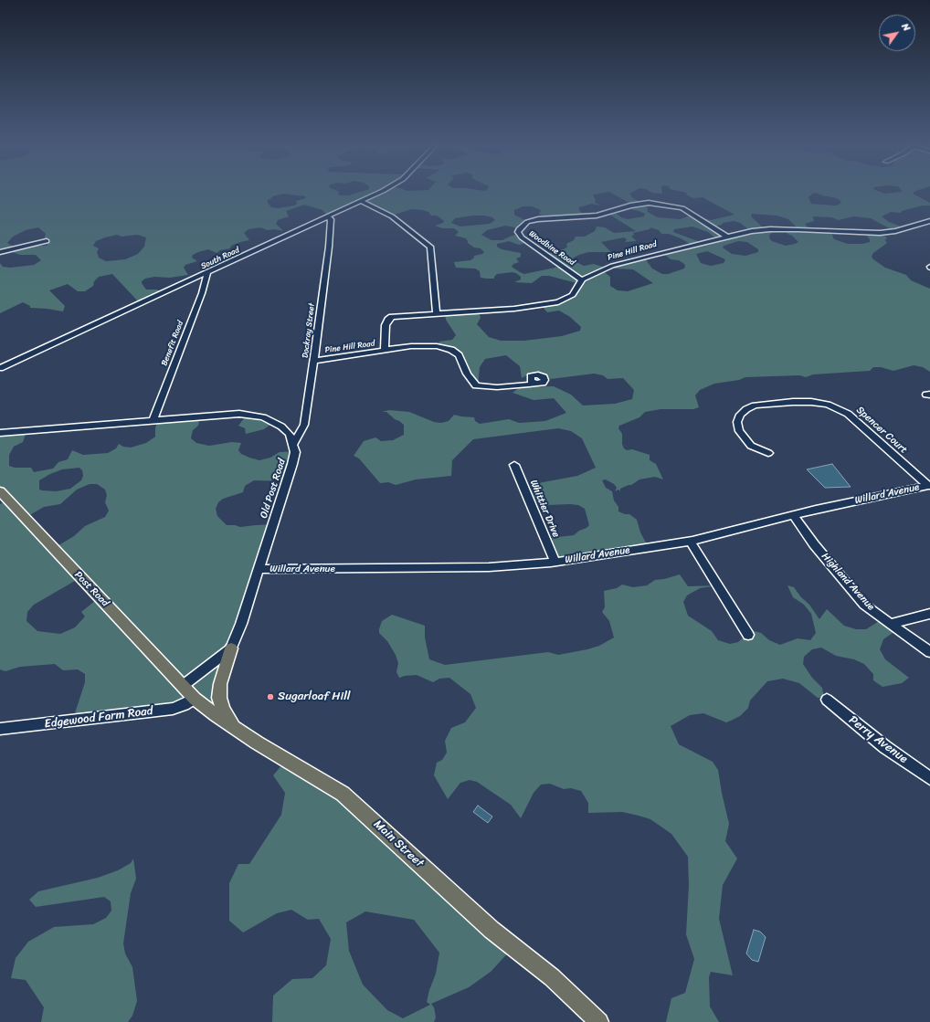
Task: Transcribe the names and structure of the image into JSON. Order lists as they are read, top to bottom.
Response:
{
  "streets": {
    "main road": ["Post Road", "Main Street"],
    "street": [
      "Woodbine Road",
      "Pine Hill Road",
      "South Road",
      "Dockray Street",
      "Benefit Road",
      "Spencer Court",
      "Old Post Road",
      "Willard Avenue",
      "Whittier Drive",
      "Highland Avenue",
      "Edgewood Farm Road",
      "Perry Avenue"
    ]
  },
  "crossings": [
    ["Woodbine Road", "Pine Hill Road"],
    ["Pine Hill Road", "Dockray Street"],
    ["South Road", "Dockray Street"],
    ["South Road", "Benefit Road"],
    ["Dockray Street", "Old Post Road"],
    ["Spencer Court", "Willard Avenue"],
    ["Old Post Road", "Willard Avenue"],
    ["Willard Avenue", "Whittier Drive"],
    ["Willard Avenue", "Highland Avenue"],
    ["Post Road", "Main Street"],
    ["Edgewood Farm Road", "Main Street"]
  ],
  "places": ["Sugarloaf Hill"],
  "north": "top right"
}
